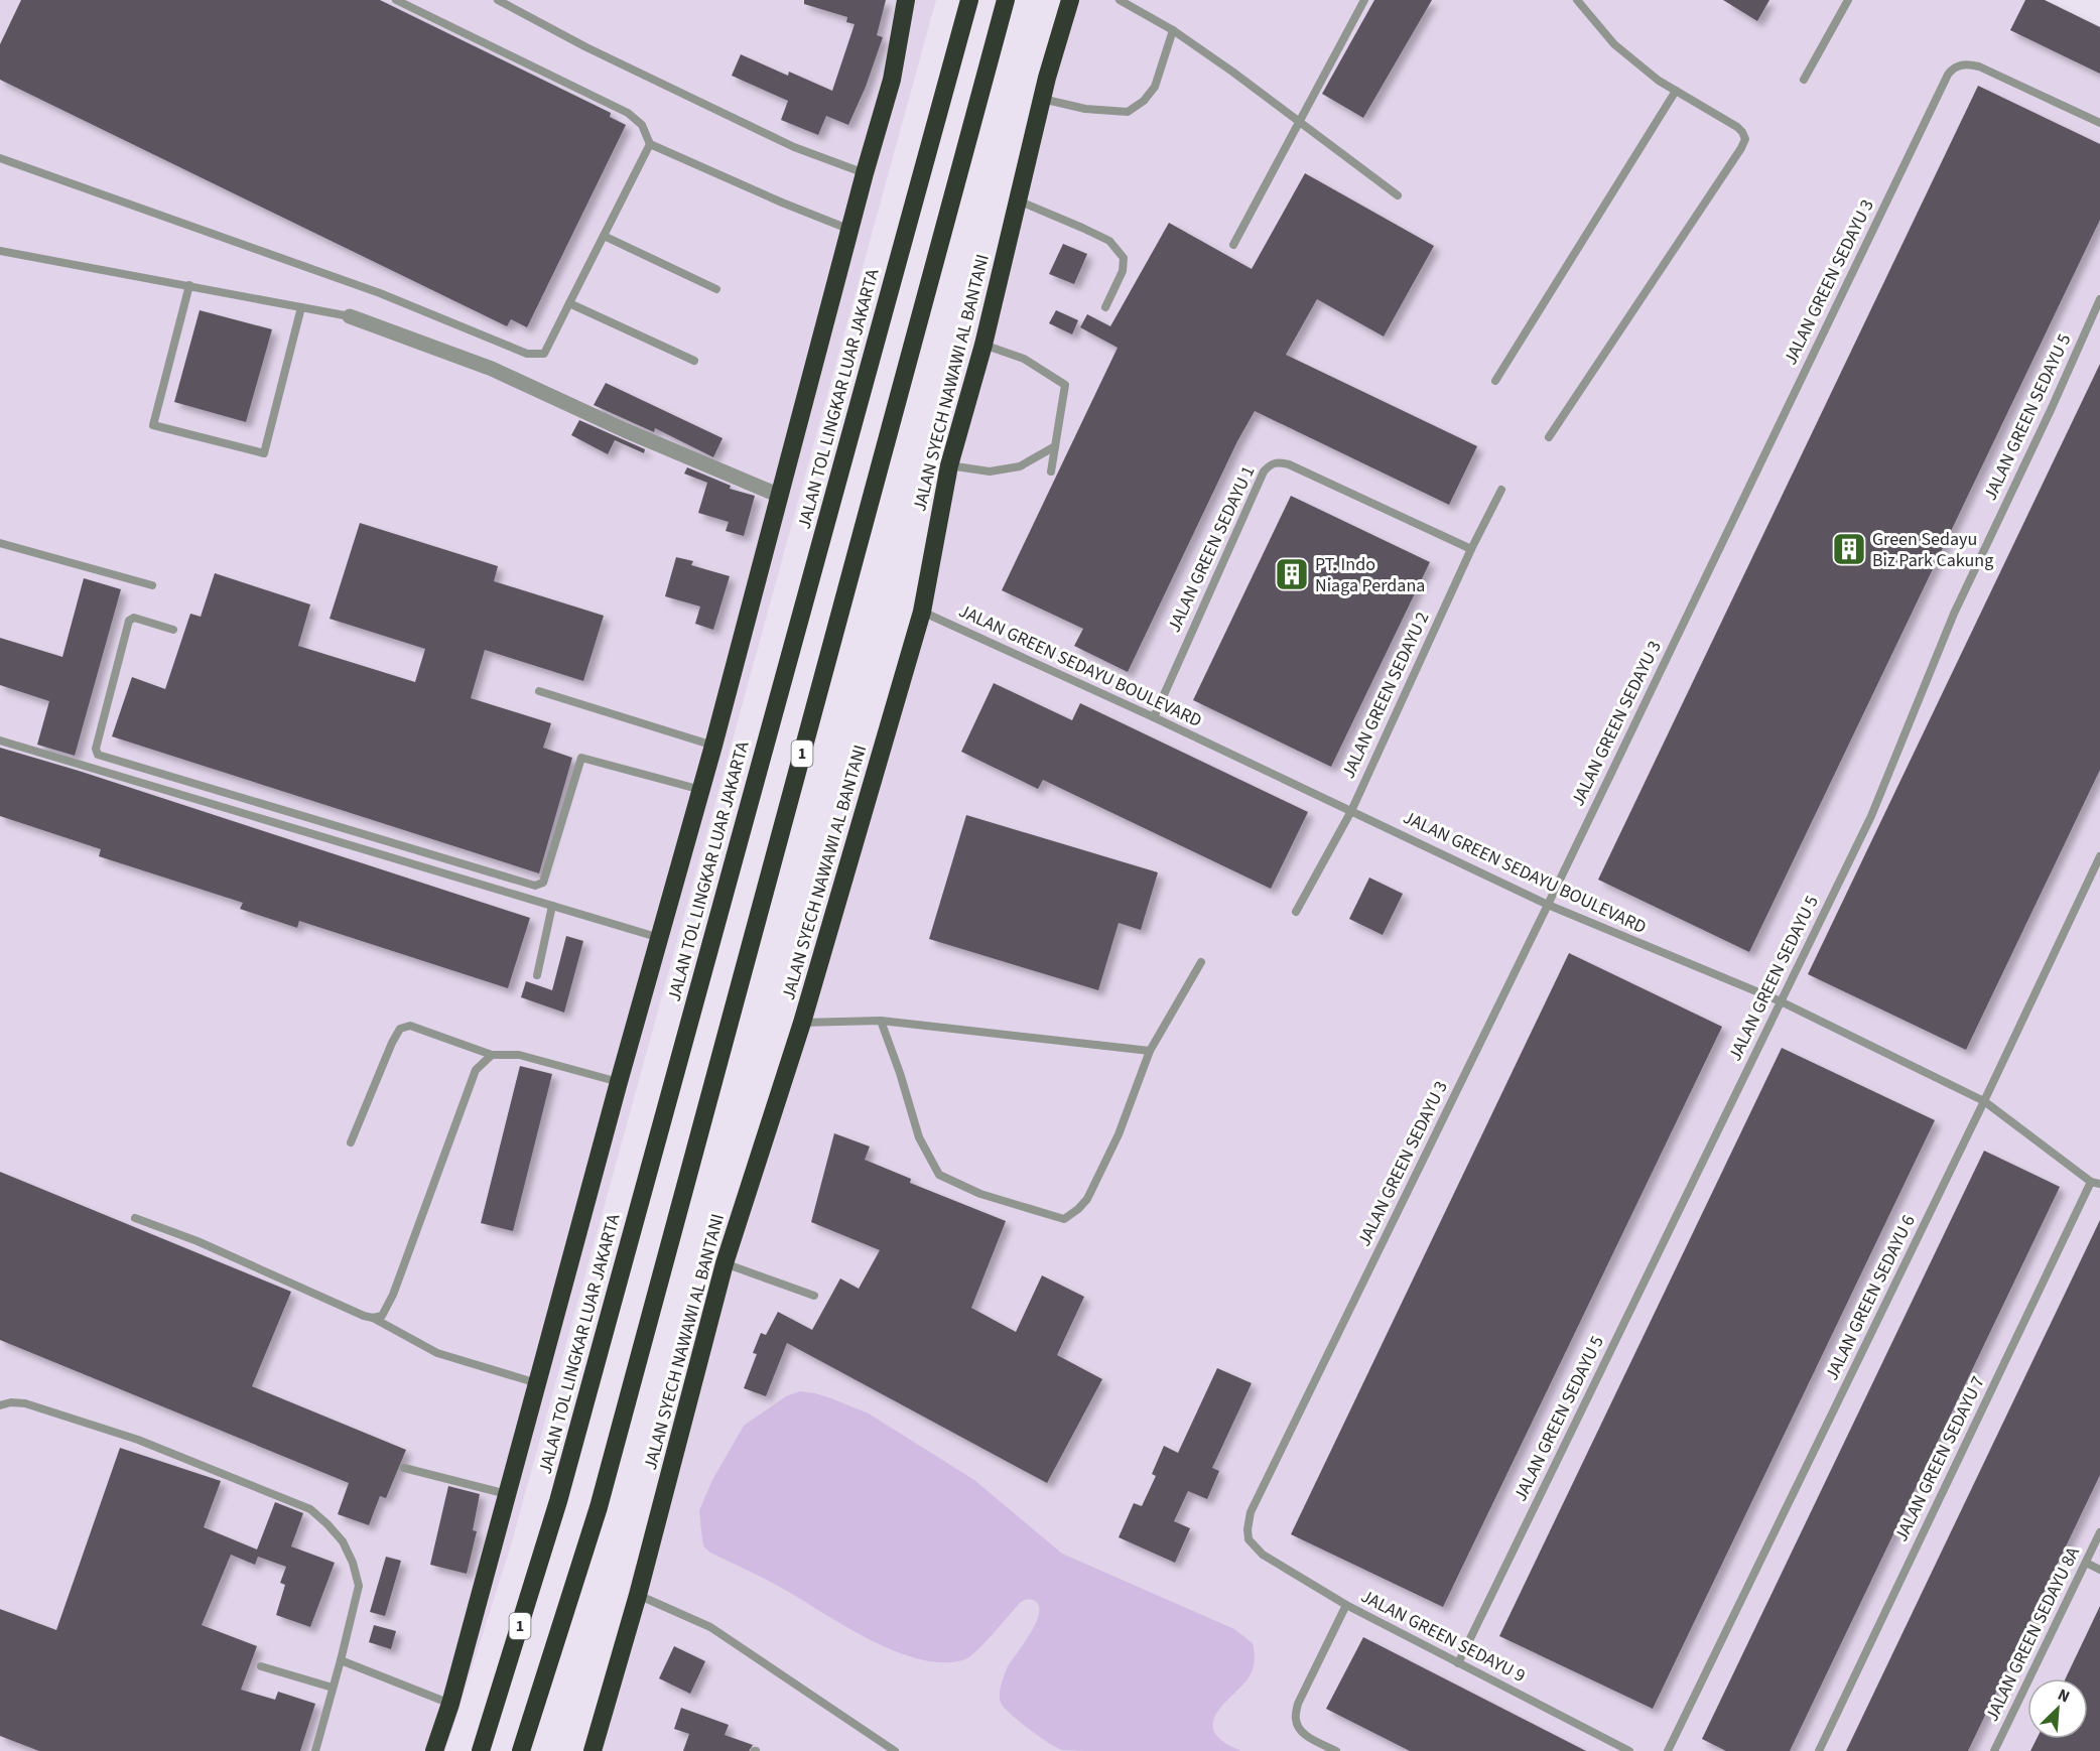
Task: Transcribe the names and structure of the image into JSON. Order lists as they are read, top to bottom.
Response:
{
  "streets": {
    "highway": ["JALAN SYECH NAWAWI AL BANTANI", "JALAN TOL LINGKAR LUAR JAKARTA", "1"],
    "lane": [
      "JALAN GREEN SEDAYU 3",
      "JALAN GREEN SEDAYU 5",
      "JALAN GREEN SEDAYU 1",
      "JALAN GREEN SEDAYU BOULEVARD",
      "JALAN GREEN SEDAYU 2",
      "JALAN GREEN SEDAYU 6",
      "JALAN GREEN SEDAYU 7",
      "JALAN GREEN SEDAYU 8A",
      "JALAN GREEN SEDAYU 9"
    ]
  },
  "crossings": [
    ["JALAN GREEN SEDAYU 3", "JALAN GREEN SEDAYU BOULEVARD"],
    ["JALAN GREEN SEDAYU 3", "JALAN GREEN SEDAYU 9"],
    ["JALAN SYECH NAWAWI AL BANTANI", "JALAN GREEN SEDAYU BOULEVARD"],
    ["JALAN GREEN SEDAYU 5", "JALAN GREEN SEDAYU BOULEVARD"],
    ["JALAN GREEN SEDAYU 5", "JALAN GREEN SEDAYU 9"],
    ["JALAN GREEN SEDAYU 1", "JALAN GREEN SEDAYU BOULEVARD"],
    ["JALAN GREEN SEDAYU 1", "JALAN GREEN SEDAYU 2"],
    ["JALAN GREEN SEDAYU BOULEVARD", "JALAN GREEN SEDAYU 2"],
    ["JALAN GREEN SEDAYU BOULEVARD", "JALAN GREEN SEDAYU 6"],
    ["JALAN GREEN SEDAYU BOULEVARD", "JALAN GREEN SEDAYU 7"]
  ],
  "places": {
    "building": ["Green Sedayu Biz Park Cakung", "PT. Indo Niaga Perdana"]
  },
  "north": "top right"
}
